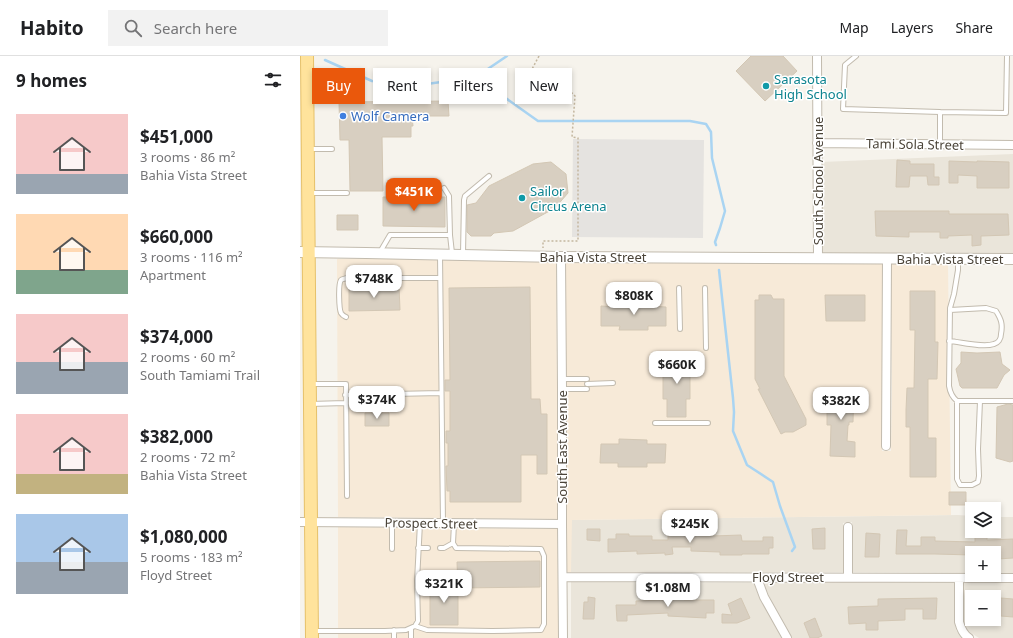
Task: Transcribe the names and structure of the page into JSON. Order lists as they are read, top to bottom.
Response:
{
  "streets": {
    "street": [
      "Tami Sola Street",
      "South School Avenue",
      "Bahia Vista Street",
      "South East Avenue",
      "Prospect Street",
      "Floyd Street"
    ]
  },
  "crossings": [
    ["Tami Sola Street", "South School Avenue"],
    ["South School Avenue", "Bahia Vista Street"],
    ["Bahia Vista Street", "South East Avenue"],
    ["South East Avenue", "Prospect Street"],
    ["South East Avenue", "Floyd Street"]
  ],
  "places": ["Sarasota High School", "Wolf Camera", "Sailor Circus Arena"],
  "page": {
    "header": "Habito",
    "search": "Search here",
    "nav": ["Map", "Layers", "Share"],
    "heading": "9 homes",
    "chip": [
      "Buy",
      "Rent",
      "Filters",
      "New"
    ],
    "list": [
      {
        "name": "$451,000",
        "note": "3 rooms · 86 m² · Bahia Vista Street"
      },
      {
        "name": "$660,000",
        "note": "3 rooms · 116 m² · Apartment"
      },
      {
        "name": "$374,000",
        "note": "2 rooms · 60 m² · South Tamiami Trail"
      },
      {
        "name": "$382,000",
        "note": "2 rooms · 72 m² · Bahia Vista Street"
      },
      {
        "name": "$1,080,000",
        "note": "5 rooms · 183 m² · Floyd Street"
      }
    ],
    "price": [
      "$451K",
      "$748K",
      "$808K",
      "$660K",
      "$374K",
      "$382K",
      "$245K",
      "$321K",
      "$1.08M"
    ],
    "map_buttons": ["+", "−"]
  }
}
